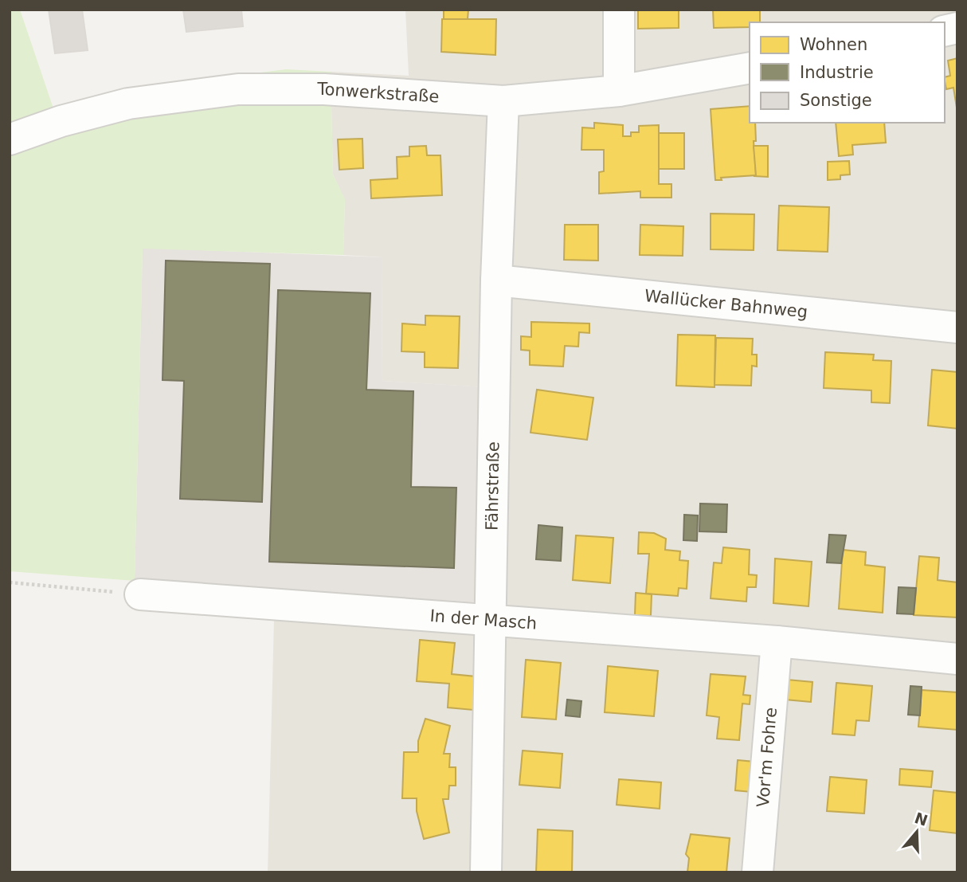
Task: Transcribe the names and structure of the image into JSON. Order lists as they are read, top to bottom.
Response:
{
  "streets": {
    "street": [
      "Tonwerkstraße",
      "Wallücker Bahnweg",
      "Fährstraße",
      "In der Masch",
      "Vor'm Fohre"
    ]
  },
  "crossings": [
    ["Tonwerkstraße", "Fährstraße"],
    ["Wallücker Bahnweg", "Fährstraße"],
    ["Fährstraße", "In der Masch"],
    ["In der Masch", "Vor'm Fohre"]
  ],
  "legend": ["Wohnen", "Industrie", "Sonstige"],
  "north": "top"
}
